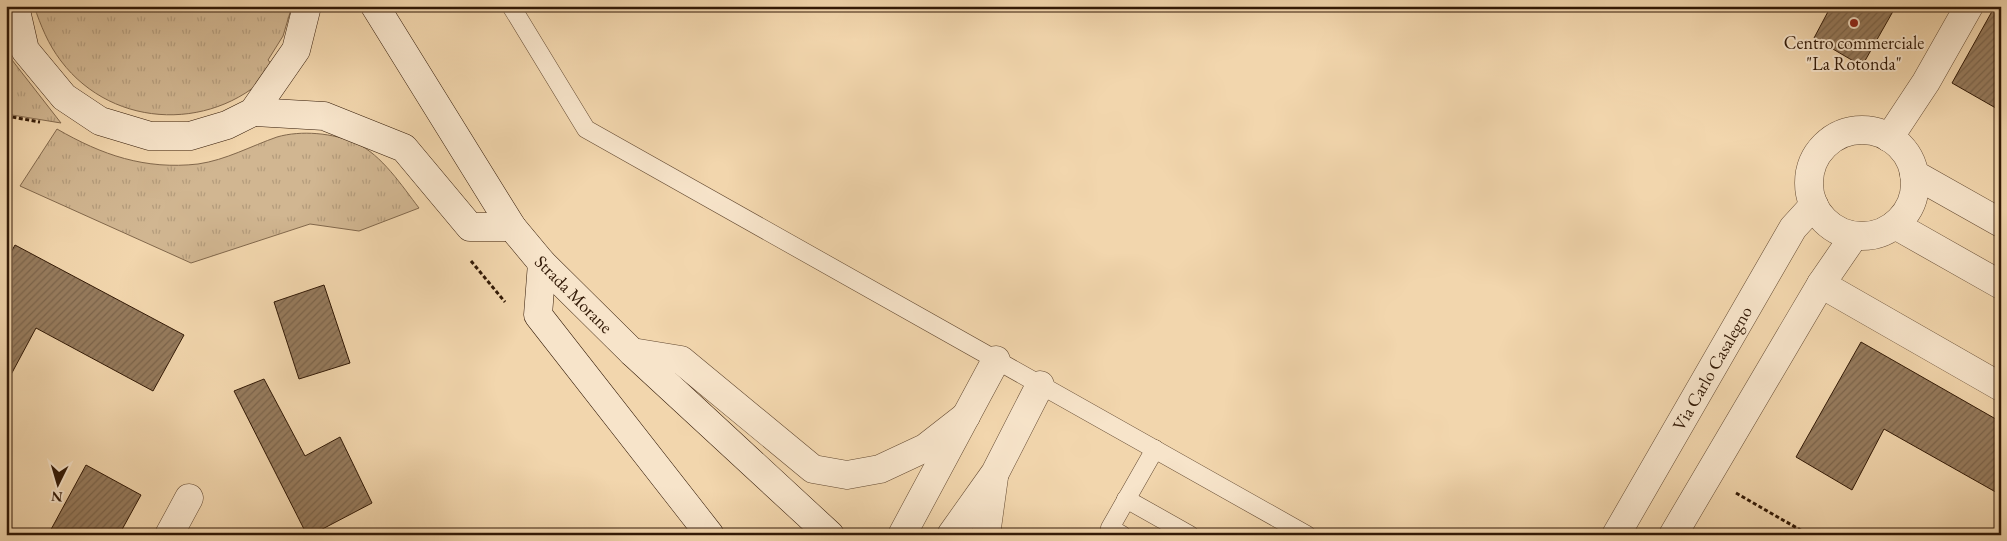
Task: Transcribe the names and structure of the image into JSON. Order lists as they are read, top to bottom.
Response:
{
  "streets": {
    "street": ["Strada Morane", "Via Carlo Casalegno"]
  },
  "places": ["Centro commerciale \"La Rotonda\""],
  "north": "bottom"
}
